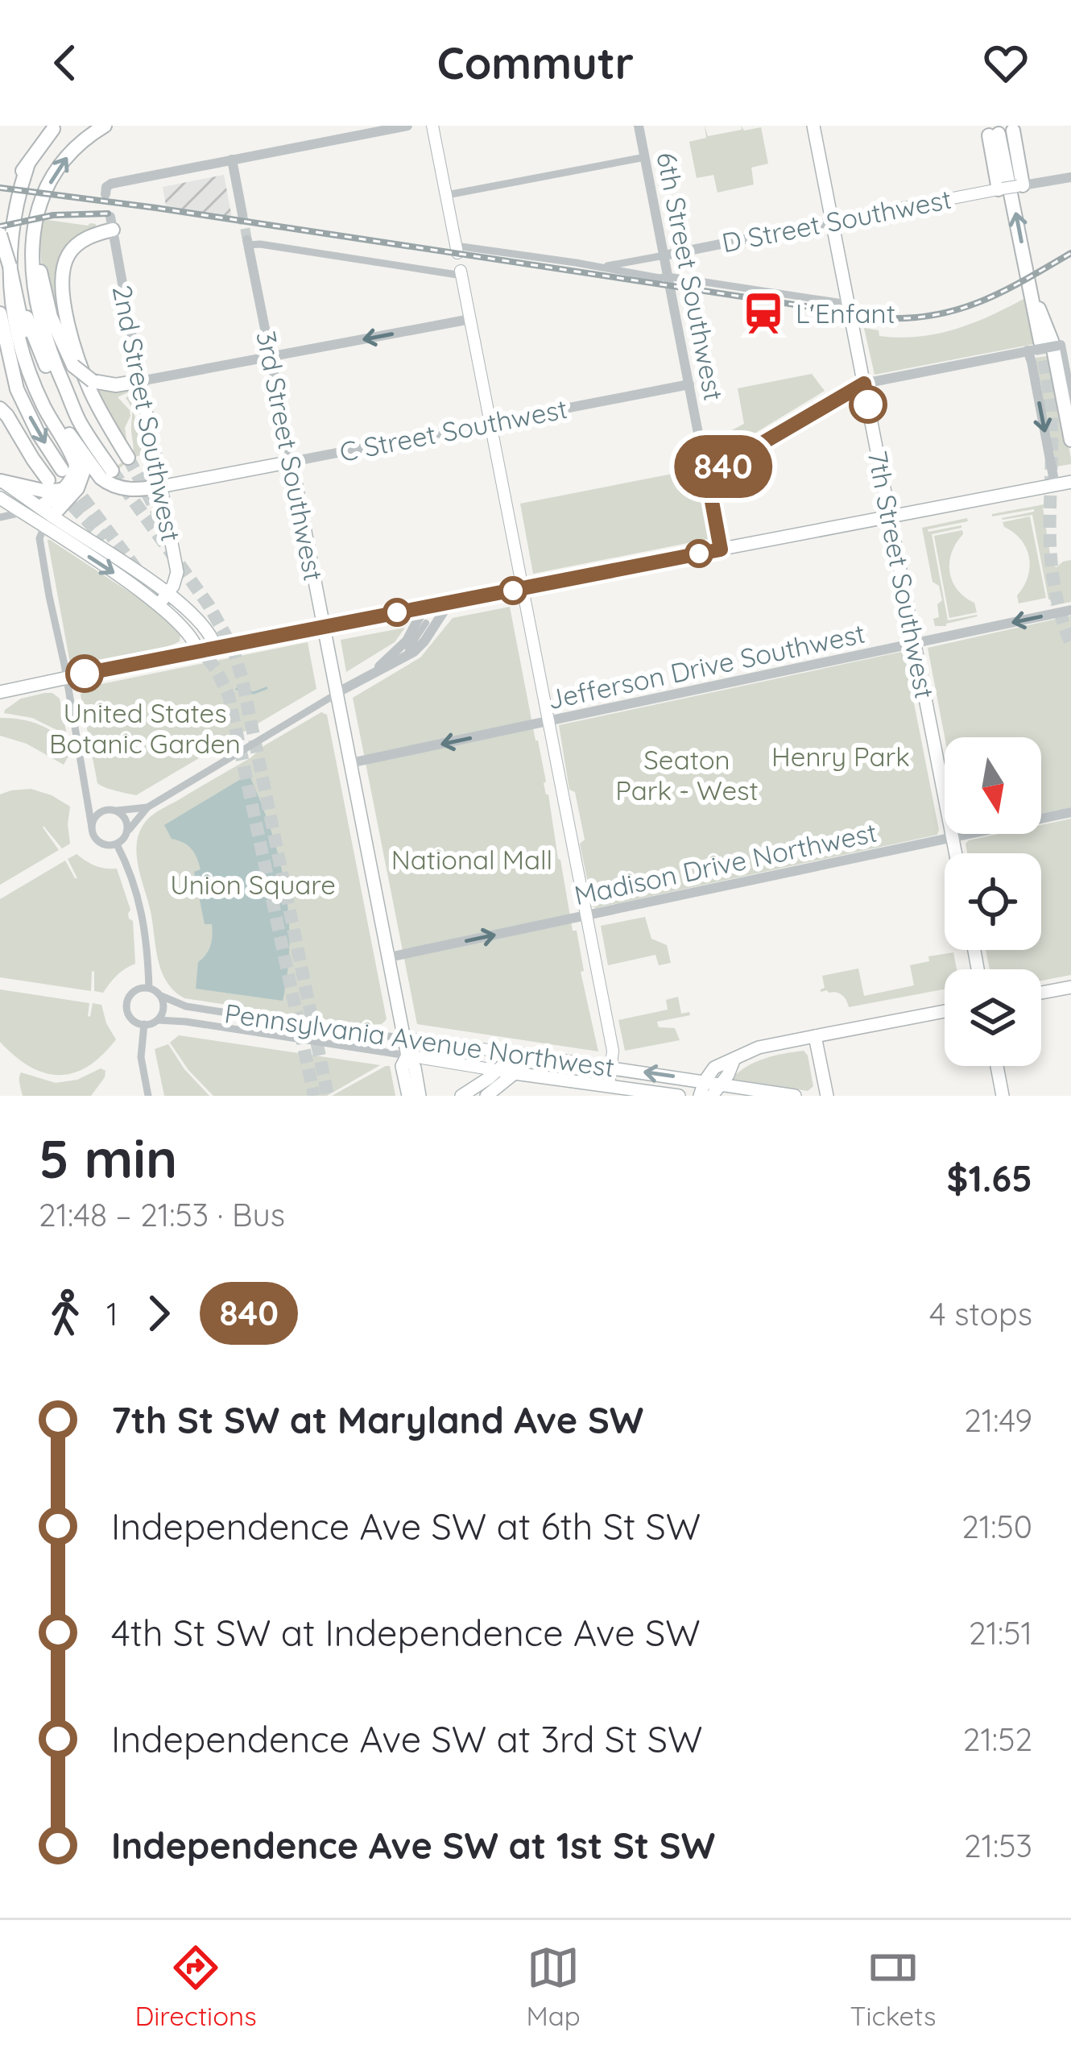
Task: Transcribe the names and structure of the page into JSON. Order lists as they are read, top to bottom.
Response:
{
  "streets": {
    "main road": [
      "D Street Southwest",
      "2nd Street Southwest",
      "C Street Southwest",
      "3rd Street Southwest",
      "7th Street Southwest",
      "Pennsylvania Avenue Northwest"
    ],
    "street": ["6th Street Southwest", "Jefferson Drive Southwest", "Madison Drive Northwest"]
  },
  "crossings": [
    ["D Street Southwest", "6th Street Southwest"],
    ["D Street Southwest", "7th Street Southwest"],
    ["6th Street Southwest", "C Street Southwest"],
    ["2nd Street Southwest", "C Street Southwest"],
    ["C Street Southwest", "3rd Street Southwest"],
    ["3rd Street Southwest", "Jefferson Drive Southwest"],
    ["3rd Street Southwest", "Madison Drive Northwest"],
    ["3rd Street Southwest", "Pennsylvania Avenue Northwest"],
    ["7th Street Southwest", "Jefferson Drive Southwest"],
    ["7th Street Southwest", "Madison Drive Northwest"]
  ],
  "one_way": ["Jefferson Drive Southwest"],
  "parks": [
    "United States Botanic Garden",
    "Henry Park",
    "Seaton Park - West",
    "National Mall",
    "Union Square"
  ],
  "places": {
    "station": ["L'Enfant"]
  },
  "lines": ["bus line 840"],
  "north": "bottom",
  "page": {
    "header": "Commutr",
    "on_map": "840",
    "heading": ["5 min", "21:48 – 21:53 · Bus", "$1.65"],
    "legs": ["1", "840", "4 stops"],
    "list": [
      {
        "name": "7th St SW at Maryland Ave SW",
        "value": "21:49"
      },
      {
        "name": "Independence Ave SW at 6th St SW",
        "value": "21:50"
      },
      {
        "name": "4th St SW at Independence Ave SW",
        "value": "21:51"
      },
      {
        "name": "Independence Ave SW at 3rd St SW",
        "value": "21:52"
      },
      {
        "name": "Independence Ave SW at 1st St SW",
        "value": "21:53"
      }
    ],
    "tabs": ["Directions", "Map", "Tickets"]
  }
}
